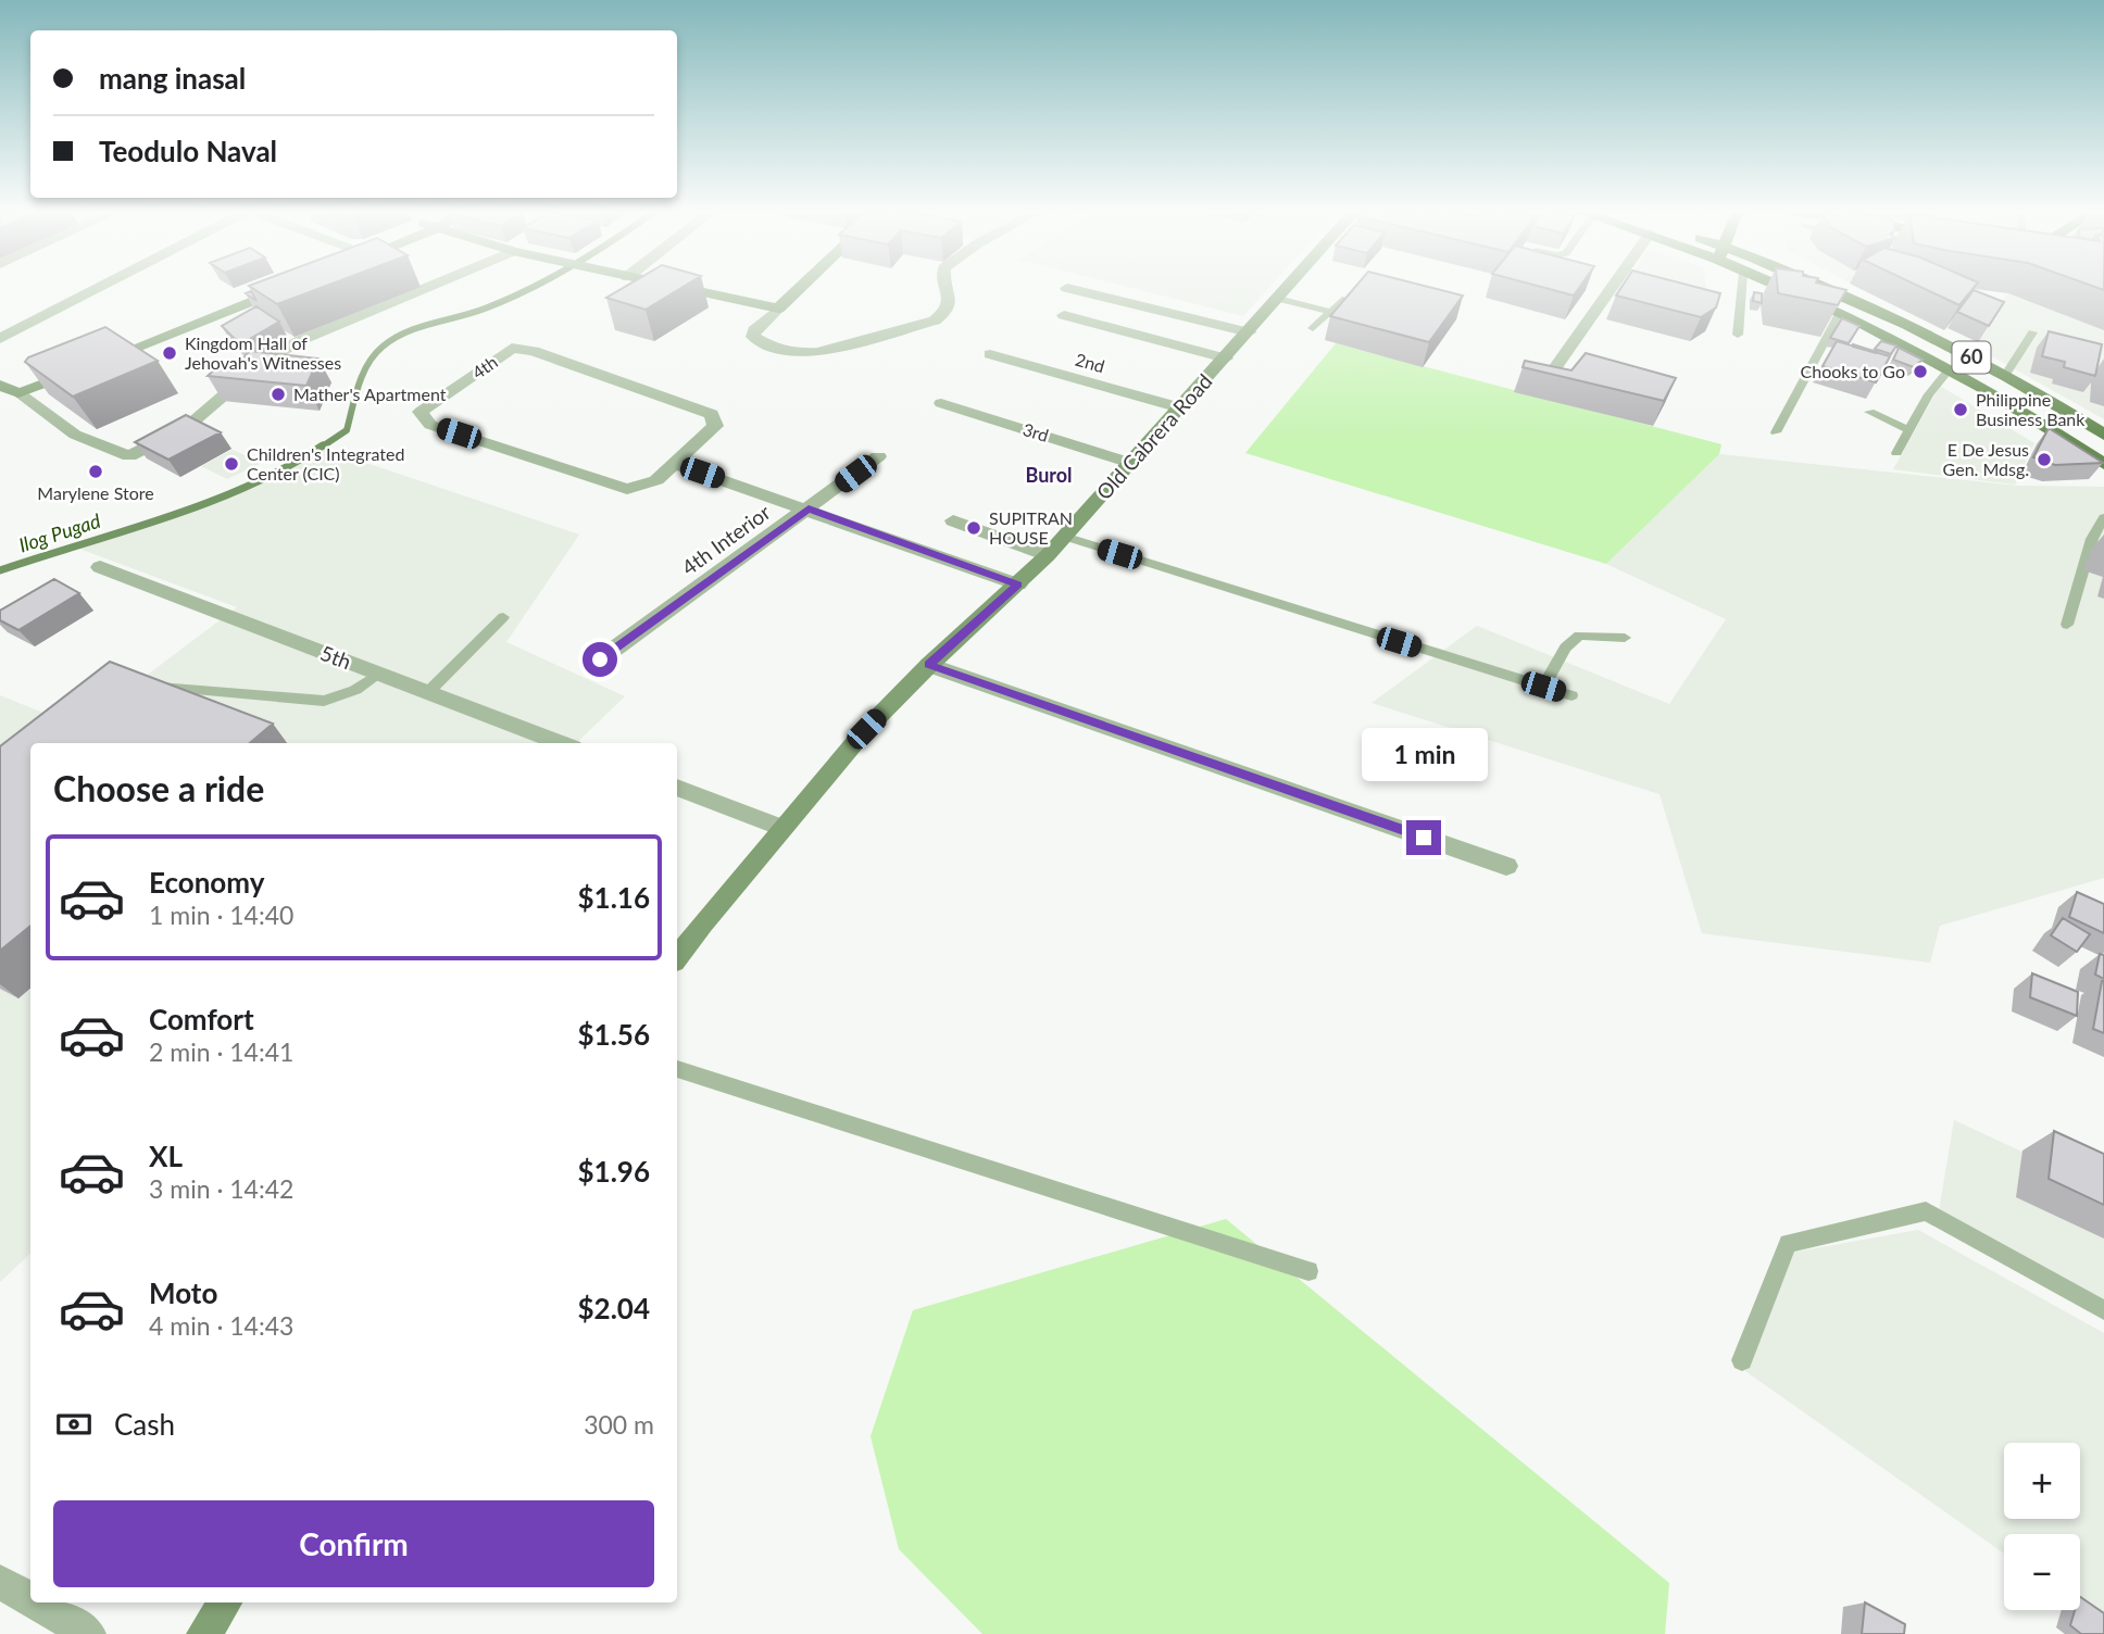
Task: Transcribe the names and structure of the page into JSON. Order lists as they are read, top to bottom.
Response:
{
  "streets": {
    "main road": ["60"],
    "street": [
      "2nd",
      "4th",
      "3rd",
      "Old Cabrera Road",
      "4th Interior",
      "5th"
    ]
  },
  "crossings": [
    ["2nd", "Old Cabrera Road"],
    ["3rd", "Old Cabrera Road"]
  ],
  "districts": ["Burol"],
  "water": ["Ilog Pugad"],
  "places": [
    "Kingdom Hall of Jehovah's Witnesses",
    "Chooks to Go",
    "Mather's Apartment",
    "Philippine Business Bank",
    "E De Jesus Gen. Mdsg.",
    "Children's Integrated Center (CIC)",
    "Marylene Store",
    "SUPITRAN HOUSE"
  ],
  "page": {
    "banner": ["mang inasal", "Teodulo Naval"],
    "bubble": "1 min",
    "heading": "Choose a ride",
    "list": [
      {
        "name": "Economy",
        "note": "1 min · 14:40",
        "value": "$1.16"
      },
      {
        "name": "Comfort",
        "note": "2 min · 14:41",
        "value": "$1.56"
      },
      {
        "name": "XL",
        "note": "3 min · 14:42",
        "value": "$1.96"
      },
      {
        "name": "Moto",
        "note": "4 min · 14:43",
        "value": "$2.04"
      }
    ],
    "pay": ["Cash", "300 m"],
    "map_buttons": ["+", "−"],
    "buttons": "Confirm"
  }
}
